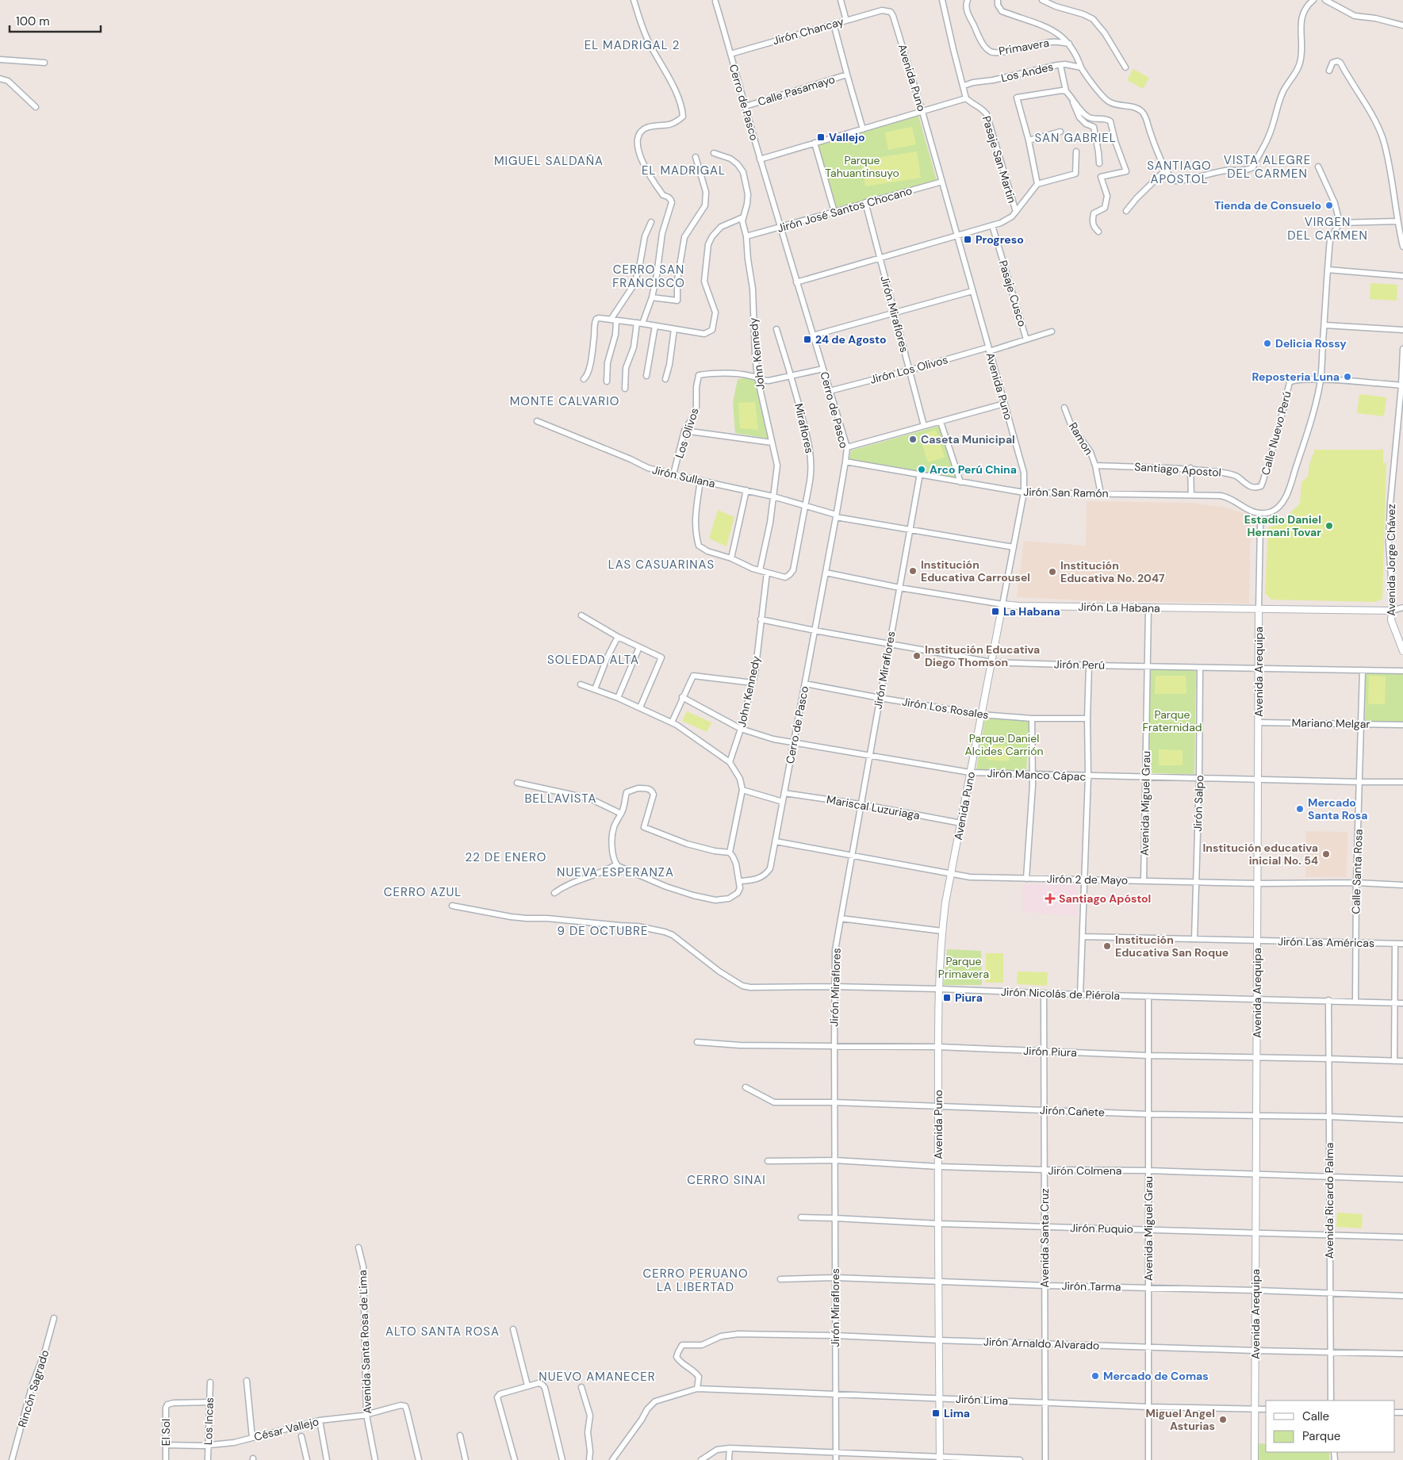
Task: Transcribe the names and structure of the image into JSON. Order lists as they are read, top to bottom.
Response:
{
  "streets": {
    "street": [
      "Jirón Chancay",
      "Primavera",
      "Los Andes",
      "Avenida Puno",
      "Calle Pasamayo",
      "Cerro de Pasco",
      "Pasaje San Martin",
      "Jirón José Santos Chocano",
      "Pasaje Cusco",
      "Jirón Miraflores",
      "John Kennedy",
      "Jirón Los Olivos",
      "Miraflores",
      "Los Olivos",
      "Calle Nuevo Perú",
      "Ramon",
      "Santiago Apostol",
      "Jirón Sullana",
      "Jirón San Ramón",
      "Avenida Jorge Chávez",
      "Jirón La Habana",
      "Jirón Perú",
      "Avenida Arequipa",
      "Jirón Los Rosales",
      "Mariano Melgar",
      "Jirón Manco Cápac",
      "Avenida Miguel Grau",
      "Jirón Salpo",
      "Mariscal Luzuriaga",
      "Calle Santa Rosa",
      "Jirón 2 de Mayo",
      "Jirón Las Américas",
      "Jirón Nicolás de Piérola",
      "Jirón Piura",
      "Jirón Cañete",
      "Jirón Colmena",
      "Avenida Ricardo Palma",
      "Jirón Puquio",
      "Avenida Santa Cruz",
      "Jirón Tarma",
      "Avenida Santa Rosa de Lima",
      "Jirón Arnaldo Alvarado",
      "Rincón Sagrado",
      "Jirón Lima",
      "Los Incas",
      "César Vallejo",
      "El Sol"
    ]
  },
  "crossings": [
    ["Jirón Chancay", "Avenida Puno"],
    ["Jirón Chancay", "Cerro de Pasco"],
    ["Avenida Puno", "Jirón José Santos Chocano"],
    ["Avenida Puno", "Jirón Los Olivos"],
    ["Avenida Puno", "Jirón Sullana"],
    ["Avenida Puno", "Jirón San Ramón"],
    ["Avenida Puno", "Jirón La Habana"],
    ["Avenida Puno", "Jirón Perú"],
    ["Avenida Puno", "Jirón Los Rosales"],
    ["Avenida Puno", "Jirón Manco Cápac"],
    ["Avenida Puno", "Mariscal Luzuriaga"],
    ["Avenida Puno", "Jirón 2 de Mayo"],
    ["Avenida Puno", "Jirón Nicolás de Piérola"],
    ["Avenida Puno", "Jirón Piura"],
    ["Avenida Puno", "Jirón Cañete"],
    ["Avenida Puno", "Jirón Colmena"],
    ["Avenida Puno", "Jirón Puquio"],
    ["Avenida Puno", "Jirón Tarma"],
    ["Avenida Puno", "Jirón Arnaldo Alvarado"],
    ["Avenida Puno", "Jirón Lima"],
    ["Calle Pasamayo", "Cerro de Pasco"],
    ["Cerro de Pasco", "Jirón José Santos Chocano"],
    ["Cerro de Pasco", "Jirón Los Olivos"],
    ["Cerro de Pasco", "Los Olivos"],
    ["Cerro de Pasco", "Jirón Sullana"],
    ["Cerro de Pasco", "Jirón San Ramón"],
    ["Cerro de Pasco", "Jirón La Habana"],
    ["Cerro de Pasco", "Jirón Perú"],
    ["Cerro de Pasco", "Jirón Los Rosales"],
    ["Cerro de Pasco", "Jirón Manco Cápac"],
    ["Cerro de Pasco", "Mariscal Luzuriaga"],
    ["Cerro de Pasco", "Jirón 2 de Mayo"],
    ["Jirón José Santos Chocano", "Jirón Miraflores"],
    ["Jirón José Santos Chocano", "John Kennedy"],
    ["Pasaje Cusco", "Jirón Los Olivos"],
    ["Jirón Miraflores", "Jirón Los Olivos"],
    ["Jirón Miraflores", "Jirón Sullana"],
    ["Jirón Miraflores", "Jirón San Ramón"],
    ["Jirón Miraflores", "Jirón La Habana"],
    ["Jirón Miraflores", "Jirón Perú"],
    ["Jirón Miraflores", "Jirón Los Rosales"],
    ["Jirón Miraflores", "Jirón Manco Cápac"],
    ["Jirón Miraflores", "Mariscal Luzuriaga"],
    ["Jirón Miraflores", "Jirón 2 de Mayo"],
    ["Jirón Miraflores", "Jirón Nicolás de Piérola"],
    ["Jirón Miraflores", "Jirón Piura"],
    ["Jirón Miraflores", "Jirón Cañete"],
    ["Jirón Miraflores", "Jirón Colmena"],
    ["Jirón Miraflores", "Jirón Puquio"],
    ["Jirón Miraflores", "Jirón Tarma"],
    ["Jirón Miraflores", "Jirón Arnaldo Alvarado"],
    ["Jirón Miraflores", "Jirón Lima"],
    ["John Kennedy", "Miraflores"],
    ["John Kennedy", "Los Olivos"],
    ["John Kennedy", "Jirón Sullana"],
    ["John Kennedy", "Jirón Perú"],
    ["John Kennedy", "Jirón Manco Cápac"],
    ["Miraflores", "Los Olivos"],
    ["Miraflores", "Jirón Sullana"],
    ["Los Olivos", "Jirón Sullana"],
    ["Calle Nuevo Perú", "Santiago Apostol"],
    ["Calle Nuevo Perú", "Jirón San Ramón"],
    ["Ramon", "Santiago Apostol"],
    ["Ramon", "Jirón San Ramón"],
    ["Avenida Jorge Chávez", "Jirón La Habana"],
    ["Jirón La Habana", "Avenida Arequipa"],
    ["Jirón La Habana", "Avenida Miguel Grau"],
    ["Jirón Perú", "Avenida Arequipa"],
    ["Jirón Perú", "Avenida Miguel Grau"],
    ["Jirón Perú", "Jirón Salpo"],
    ["Jirón Perú", "Calle Santa Rosa"],
    ["Avenida Arequipa", "Mariano Melgar"],
    ["Avenida Arequipa", "Jirón Manco Cápac"],
    ["Avenida Arequipa", "Jirón 2 de Mayo"],
    ["Avenida Arequipa", "Jirón Las Américas"],
    ["Avenida Arequipa", "Jirón Nicolás de Piérola"],
    ["Avenida Arequipa", "Jirón Piura"],
    ["Avenida Arequipa", "Jirón Cañete"],
    ["Avenida Arequipa", "Jirón Colmena"],
    ["Avenida Arequipa", "Jirón Puquio"],
    ["Avenida Arequipa", "Jirón Tarma"],
    ["Avenida Arequipa", "Jirón Arnaldo Alvarado"],
    ["Avenida Arequipa", "Jirón Lima"],
    ["Mariano Melgar", "Calle Santa Rosa"],
    ["Jirón Manco Cápac", "Avenida Miguel Grau"],
    ["Jirón Manco Cápac", "Jirón Salpo"],
    ["Jirón Manco Cápac", "Calle Santa Rosa"],
    ["Avenida Miguel Grau", "Jirón 2 de Mayo"],
    ["Avenida Miguel Grau", "Jirón Nicolás de Piérola"],
    ["Avenida Miguel Grau", "Jirón Piura"],
    ["Avenida Miguel Grau", "Jirón Cañete"],
    ["Avenida Miguel Grau", "Jirón Colmena"],
    ["Avenida Miguel Grau", "Jirón Puquio"],
    ["Avenida Miguel Grau", "Jirón Tarma"],
    ["Avenida Miguel Grau", "Jirón Arnaldo Alvarado"],
    ["Avenida Miguel Grau", "Jirón Lima"],
    ["Jirón Salpo", "Jirón 2 de Mayo"],
    ["Jirón Salpo", "Jirón Las Américas"],
    ["Calle Santa Rosa", "Jirón 2 de Mayo"],
    ["Calle Santa Rosa", "Jirón Las Américas"],
    ["Calle Santa Rosa", "Jirón Nicolás de Piérola"],
    ["Jirón Nicolás de Piérola", "Avenida Ricardo Palma"],
    ["Jirón Nicolás de Piérola", "Avenida Santa Cruz"],
    ["Jirón Piura", "Avenida Ricardo Palma"],
    ["Jirón Piura", "Avenida Santa Cruz"],
    ["Jirón Cañete", "Avenida Ricardo Palma"],
    ["Jirón Cañete", "Avenida Santa Cruz"],
    ["Jirón Colmena", "Avenida Ricardo Palma"],
    ["Jirón Colmena", "Avenida Santa Cruz"],
    ["Avenida Ricardo Palma", "Jirón Puquio"],
    ["Avenida Ricardo Palma", "Jirón Tarma"],
    ["Avenida Ricardo Palma", "Jirón Arnaldo Alvarado"],
    ["Jirón Puquio", "Avenida Santa Cruz"],
    ["Avenida Santa Cruz", "Jirón Tarma"],
    ["Avenida Santa Cruz", "Jirón Arnaldo Alvarado"],
    ["Avenida Santa Cruz", "Jirón Lima"],
    ["Avenida Santa Rosa de Lima", "César Vallejo"],
    ["Jirón Arnaldo Alvarado", "Jirón Lima"],
    ["Los Incas", "César Vallejo"],
    ["Los Incas", "El Sol"],
    ["César Vallejo", "El Sol"]
  ],
  "districts": [
    "EL MADRIGAL 2",
    "SAN GABRIEL",
    "VISTA ALEGRE DEL CARMEN",
    "MIGUEL SALDAÑA",
    "SANTIAGO APOSTOL",
    "EL MADRIGAL",
    "VIRGEN DEL CARMEN",
    "CERRO SAN FRANCISCO",
    "MONTE CALVARIO",
    "LAS CASUARINAS",
    "SOLEDAD ALTA",
    "BELLAVISTA",
    "22 DE ENERO",
    "NUEVA ESPERANZA",
    "CERRO AZUL",
    "9 DE OCTUBRE",
    "CERRO SINAI",
    "CERRO PERUANO LA LIBERTAD",
    "ALTO SANTA ROSA",
    "NUEVO AMANECER"
  ],
  "parks": [
    "Parque Tahuantinsuyo",
    "Parque Fraternidad",
    "Parque Daniel Alcides Carrión",
    "Parque Primavera"
  ],
  "places": {
    "transit": [
      "Vallejo",
      "Progreso",
      "24 de Agosto",
      "La Habana",
      "Piura",
      "Lima"
    ],
    "other": [
      "Tienda de Consuelo",
      "Delicia Rossy",
      "Reposteria Luna",
      "Caseta Municipal",
      "Arco Perú China",
      "Estadio Daniel Hernani Tovar",
      "Institución Educativa Carrousel",
      "Institución Educativa No. 2047",
      "Institución Educativa Diego Thomson",
      "Mercado Santa Rosa",
      "Institución educativa inicial No. 54",
      "Institución Educativa San Roque",
      "Mercado de Comas",
      "Miguel Angel Asturias"
    ],
    "health": ["Santiago Apóstol"]
  },
  "legend": ["Calle", "Parque"],
  "scale_bar": "100 m"
}
